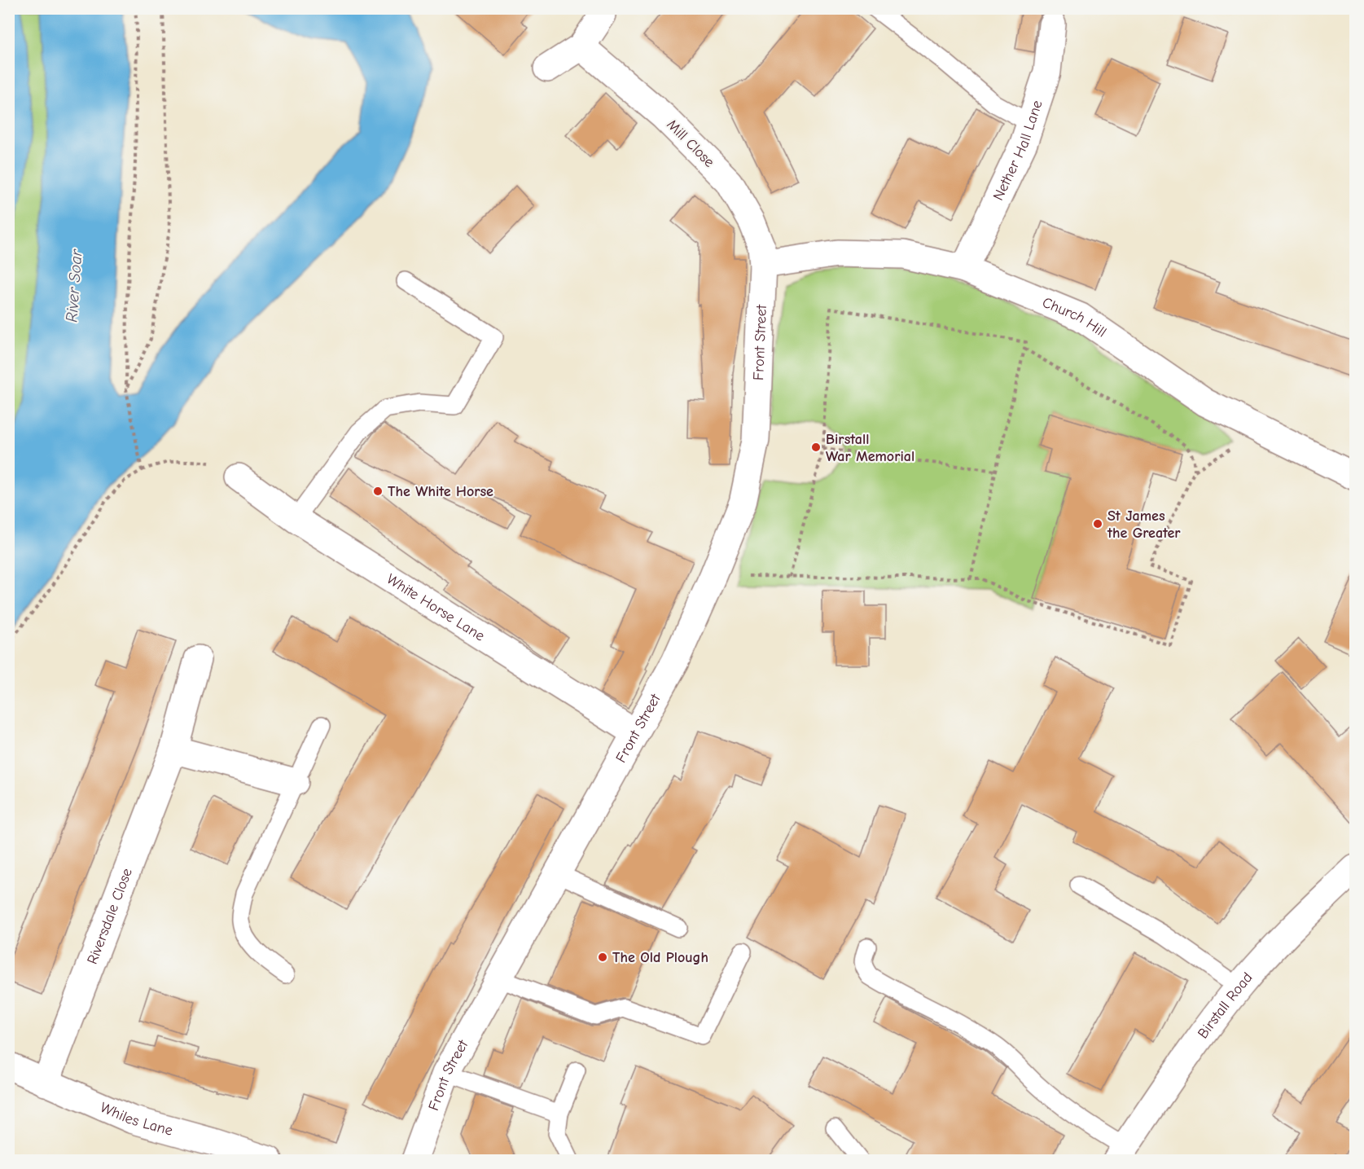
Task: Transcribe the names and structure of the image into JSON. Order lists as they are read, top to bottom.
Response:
{
  "streets": {
    "street": [
      "Mill Close",
      "Nether Hall Lane",
      "Church Hill",
      "Front Street",
      "White Horse Lane",
      "Riversdale Close",
      "Birstall Road",
      "Whiles Lane"
    ]
  },
  "crossings": [
    ["Mill Close", "Church Hill"],
    ["Mill Close", "Front Street"],
    ["Nether Hall Lane", "Church Hill"],
    ["Church Hill", "Front Street"],
    ["Front Street", "White Horse Lane"],
    ["Riversdale Close", "Whiles Lane"]
  ],
  "water": ["River Soar"],
  "places": [
    "Birstall War Memorial",
    "The White Horse",
    "St James the Greater",
    "The Old Plough"
  ]
}
